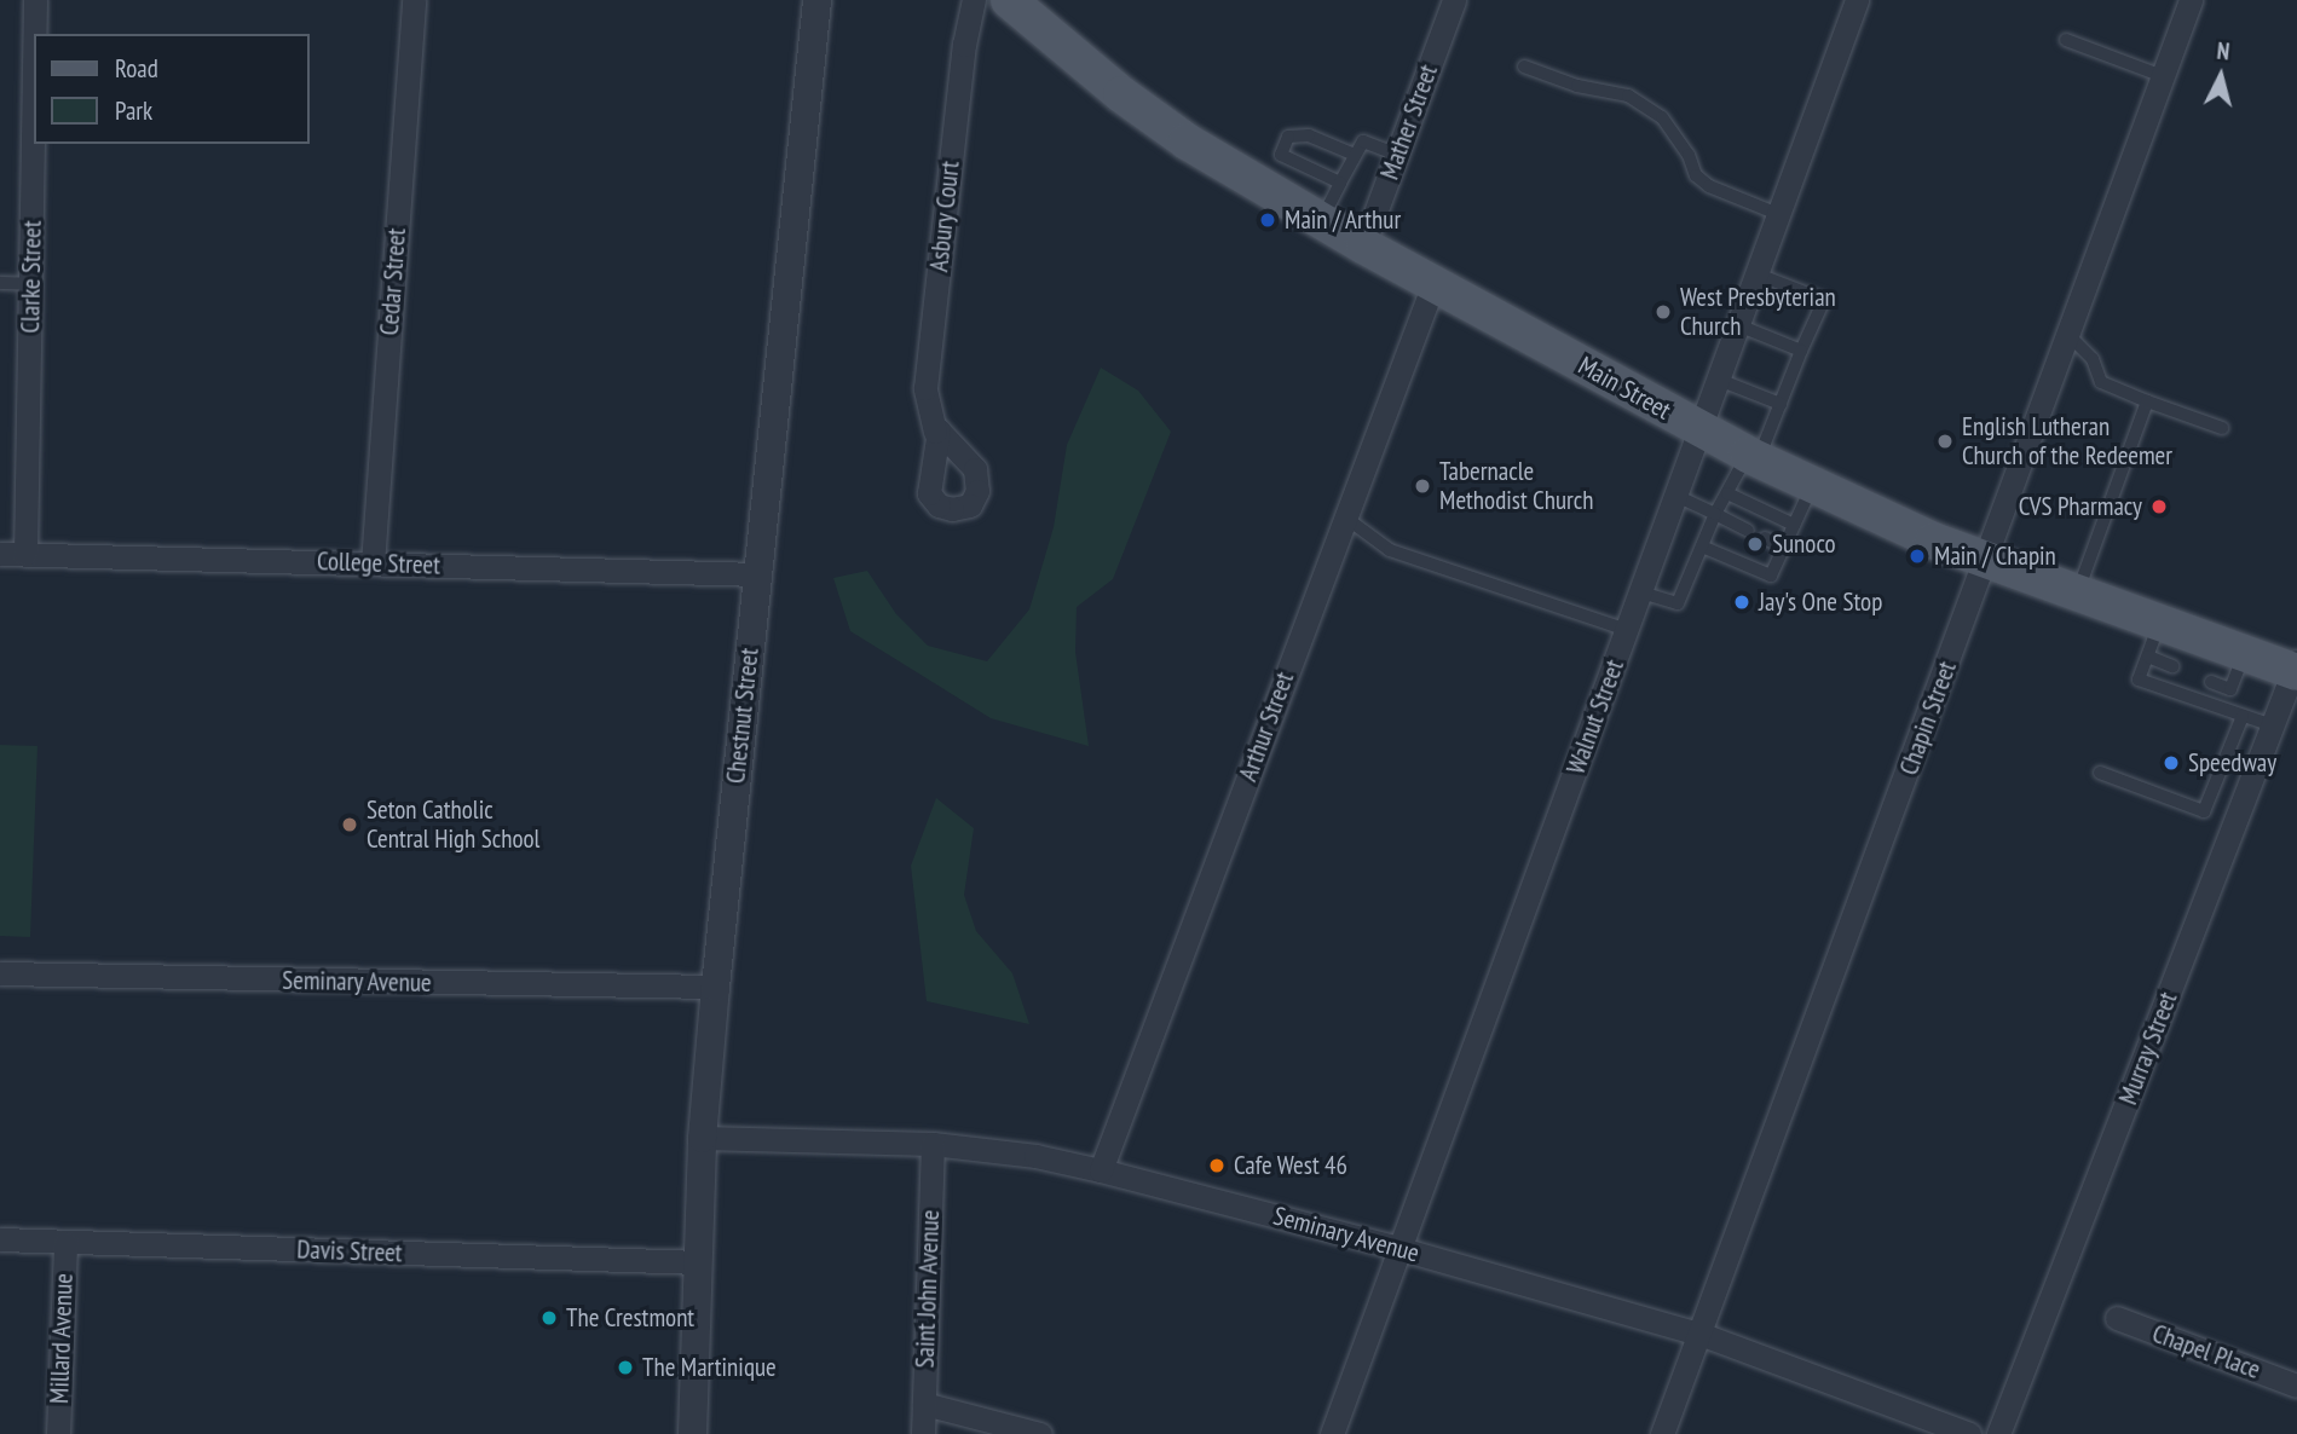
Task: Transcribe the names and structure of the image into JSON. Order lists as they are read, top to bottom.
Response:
{
  "streets": {
    "main road": ["Main Street"],
    "street": [
      "Mather Street",
      "Asbury Court",
      "Clarke Street",
      "Cedar Street",
      "College Street",
      "Chestnut Street",
      "Walnut Street",
      "Chapin Street",
      "Arthur Street",
      "Seminary Avenue",
      "Murray Street",
      "Davis Street",
      "Saint John Avenue",
      "Millard Avenue",
      "Chapel Place"
    ]
  },
  "crossings": [
    ["Mather Street", "Main Street"],
    ["Clarke Street", "College Street"],
    ["Cedar Street", "College Street"],
    ["Main Street", "Walnut Street"],
    ["Main Street", "Chapin Street"],
    ["Main Street", "Arthur Street"],
    ["Main Street", "Murray Street"],
    ["College Street", "Chestnut Street"],
    ["Chestnut Street", "Seminary Avenue"],
    ["Chestnut Street", "Davis Street"],
    ["Walnut Street", "Seminary Avenue"],
    ["Chapin Street", "Seminary Avenue"],
    ["Arthur Street", "Seminary Avenue"],
    ["Seminary Avenue", "Saint John Avenue"],
    ["Davis Street", "Millard Avenue"]
  ],
  "places": [
    "Main / Arthur",
    "West Presbyterian Church",
    "English Lutheran Church of the Redeemer",
    "Tabernacle Methodist Church",
    "CVS Pharmacy",
    "Sunoco",
    "Main / Chapin",
    "Jay's One Stop",
    "Speedway",
    "Seton Catholic Central High School",
    "Cafe West 46",
    "The Crestmont",
    "The Martinique"
  ],
  "legend": ["Road", "Park"],
  "north": "top"
}
